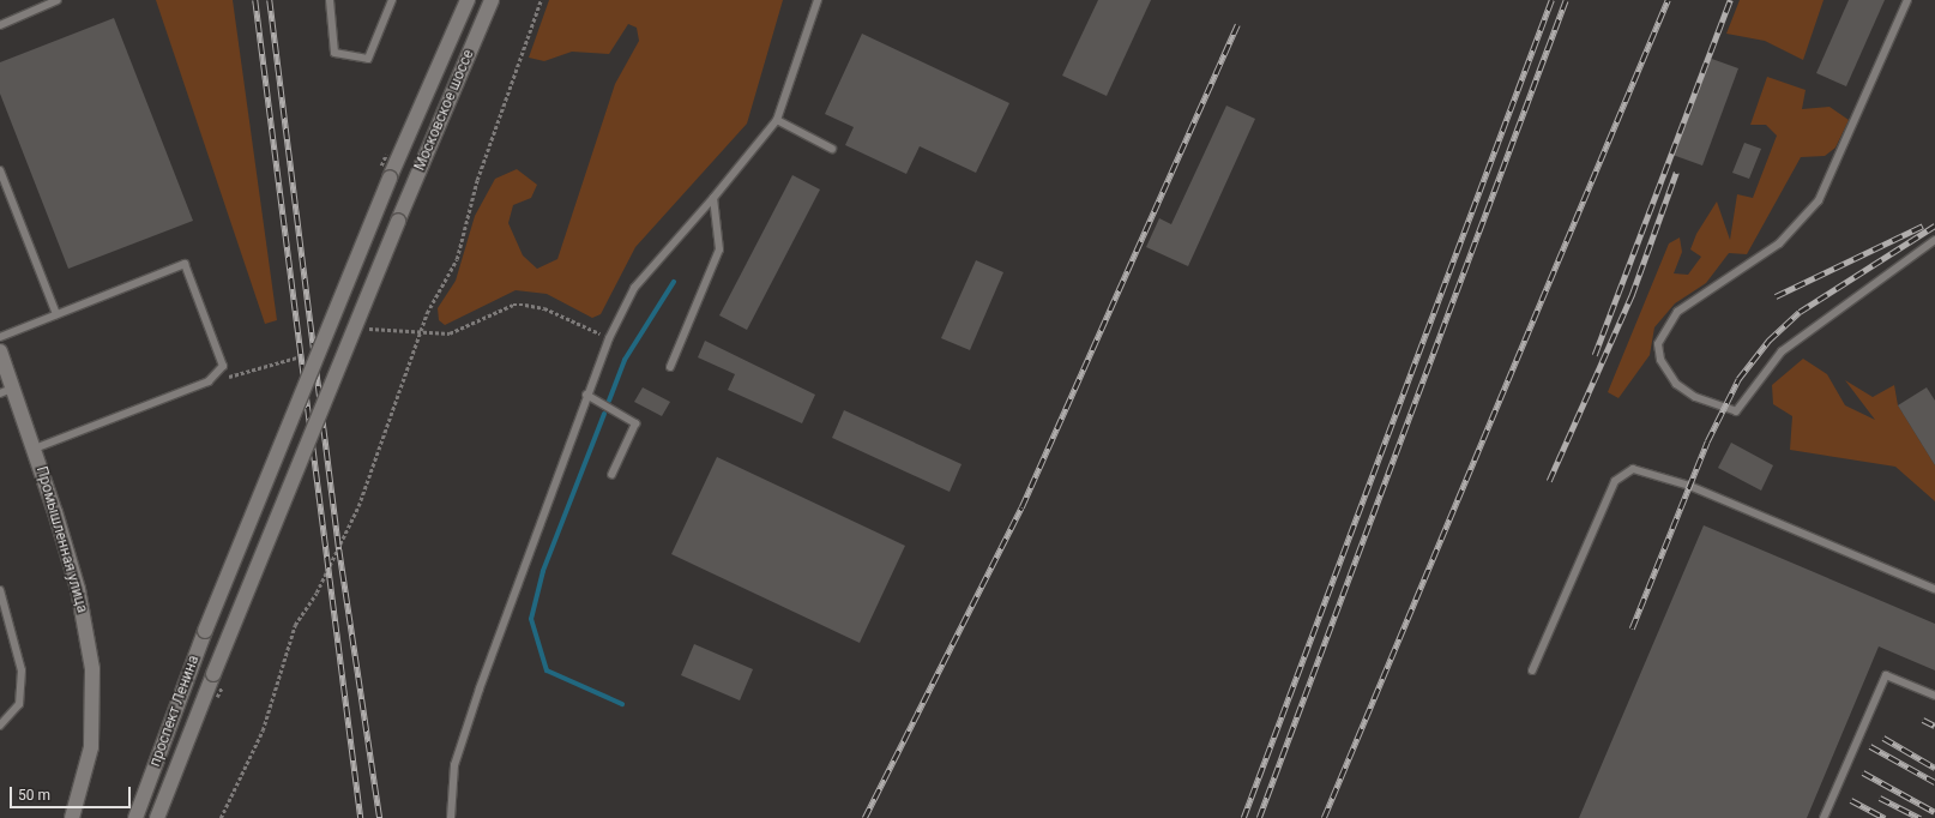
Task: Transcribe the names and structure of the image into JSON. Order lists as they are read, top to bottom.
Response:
{
  "streets": {
    "main road": ["Московское шоссе", "Промышленная улица", "проспект Ленина"]
  },
  "crossings": [
    ["Московское шоссе", "проспект Ленина"]
  ],
  "scale_bar": "50 m"
}
